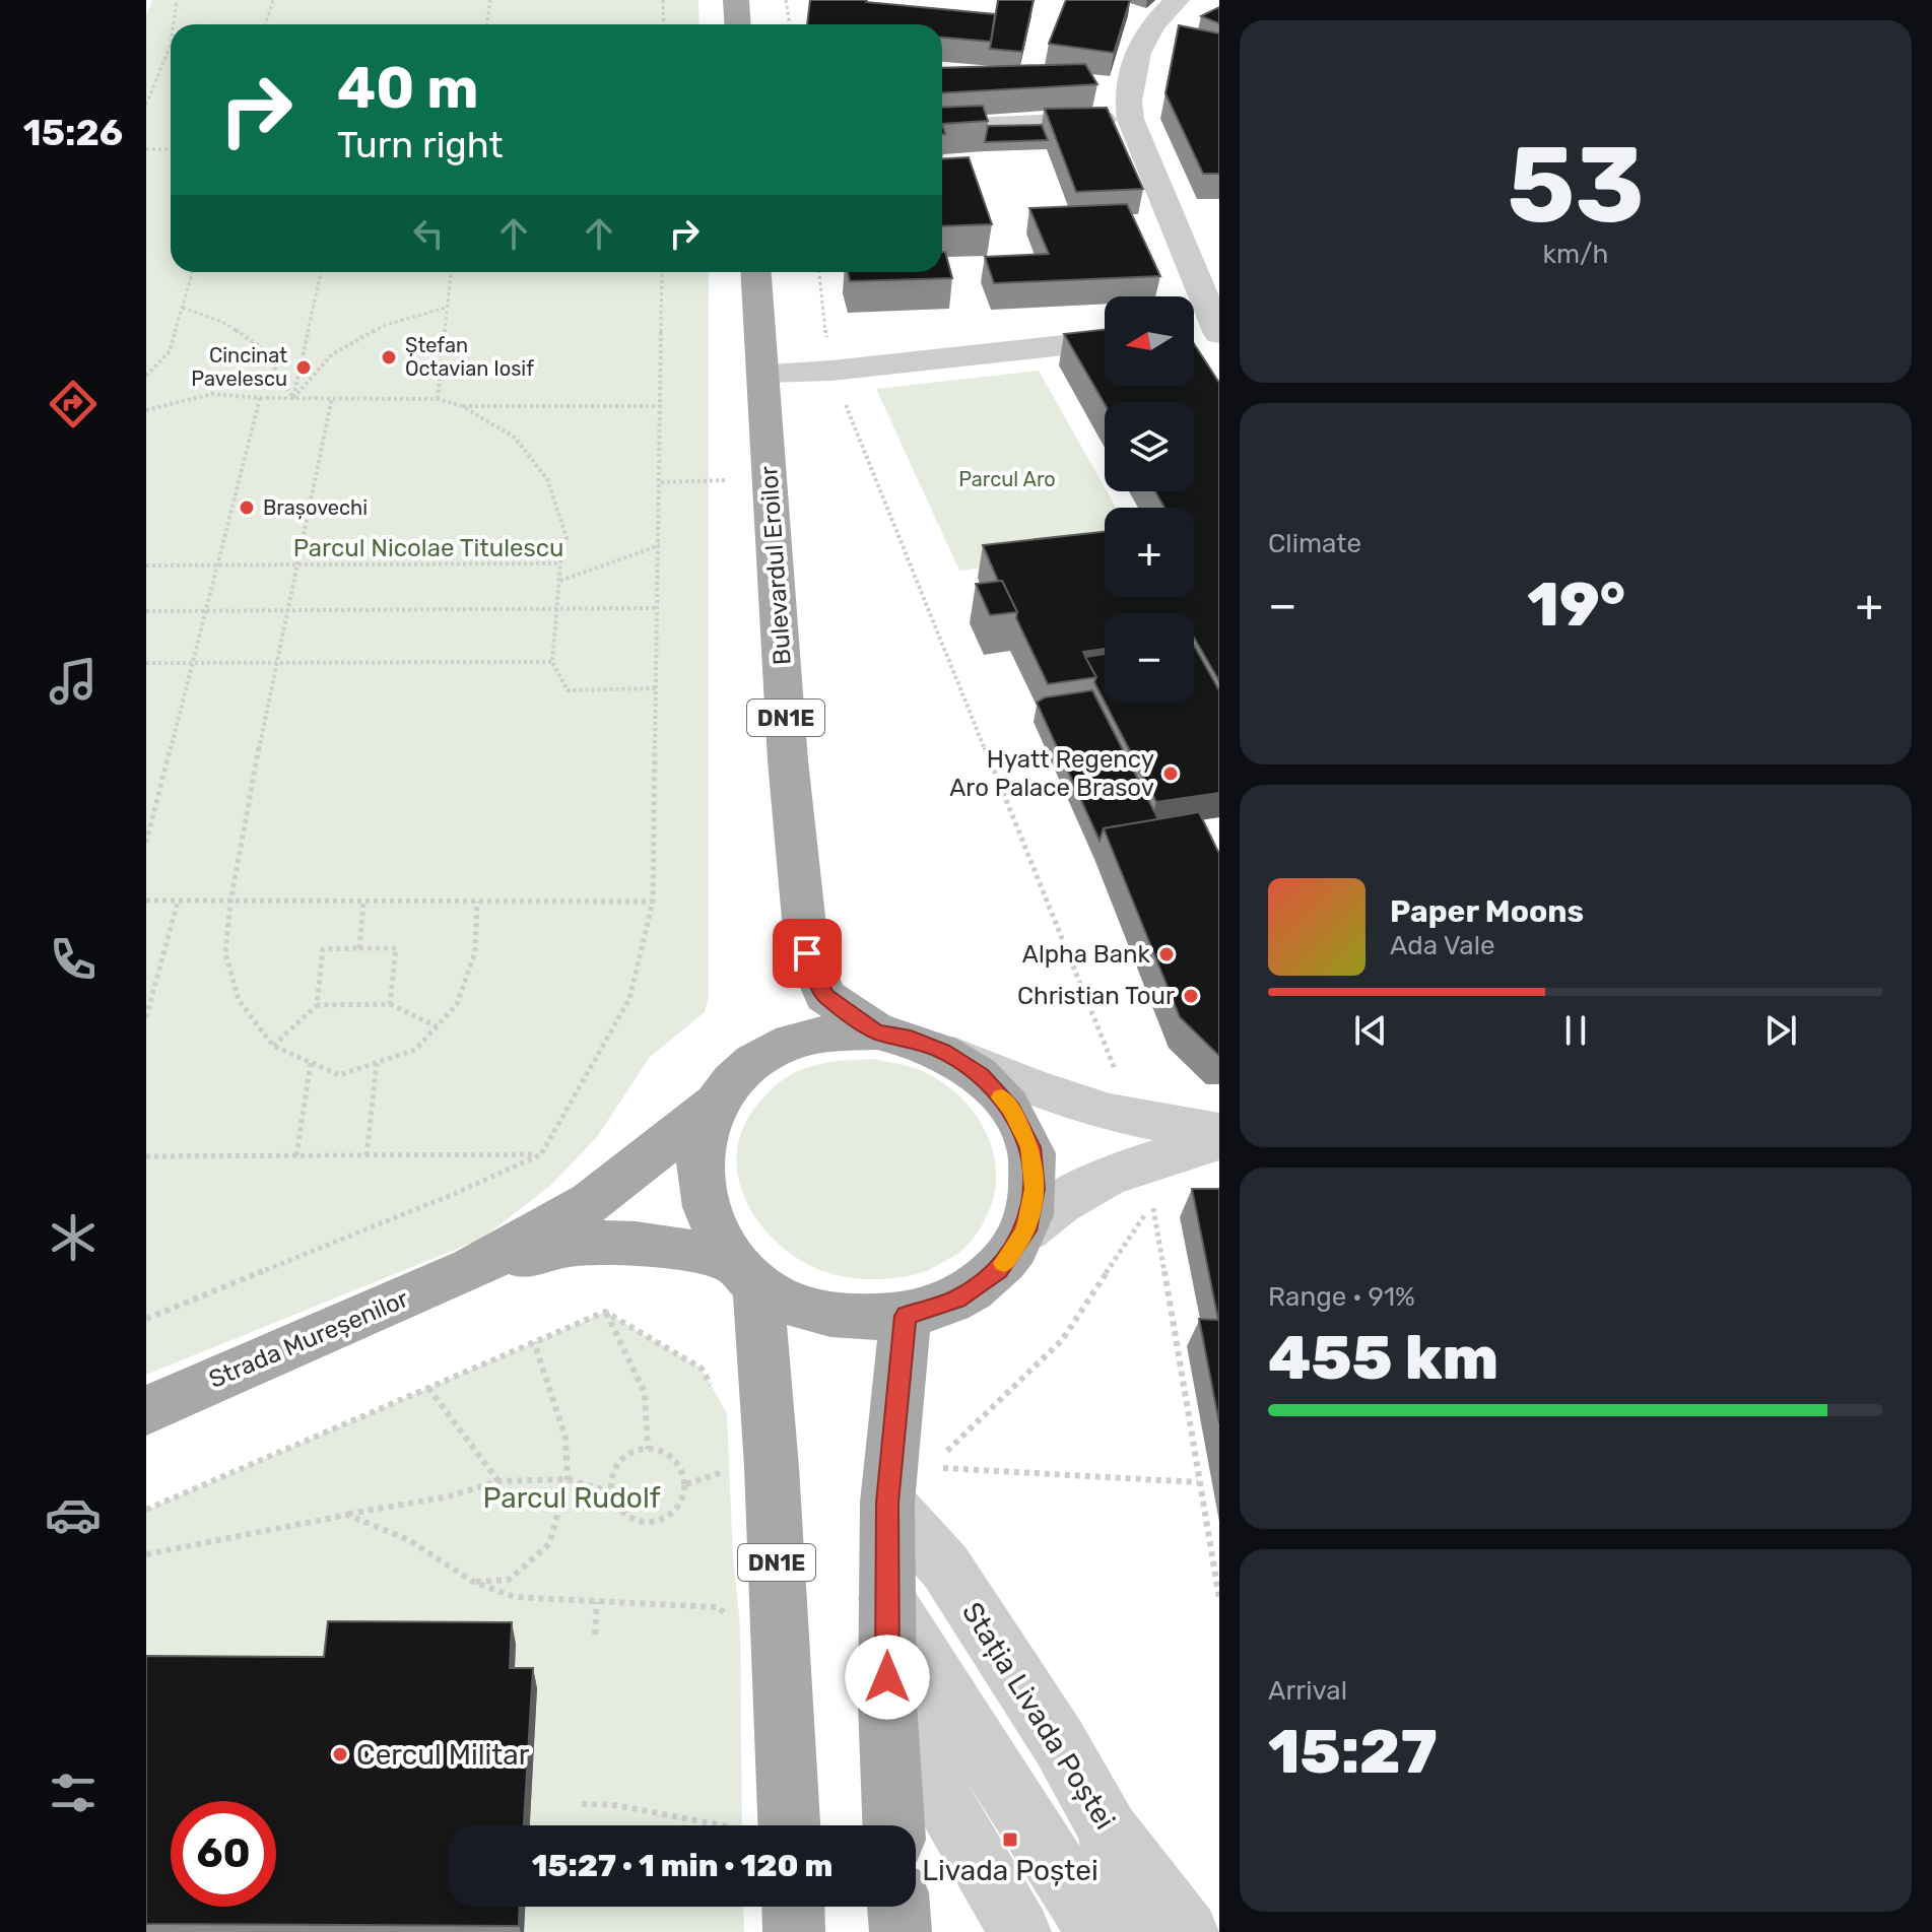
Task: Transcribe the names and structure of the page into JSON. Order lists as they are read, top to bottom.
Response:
{
  "streets": {
    "main road": ["Bulevardul Eroilor", "DN1E", "Strada Mureșenilor"],
    "street": ["Stația Livada Poștei"]
  },
  "crossings": [
    ["Bulevardul Eroilor", "DN1E"],
    ["DN1E", "Strada Mureșenilor"]
  ],
  "parks": ["Parcul Aro", "Parcul Nicolae Titulescu", "Parcul Rudolf"],
  "places": {
    "other": [
      "Ștefan Octavian Iosif",
      "Cincinat Pavelescu",
      "Brașovechi",
      "Hyatt Regency Aro Palace Brasov",
      "Alpha Bank",
      "Christian Tour",
      "Cercul Militar"
    ],
    "transit": ["Livada Poștei"]
  },
  "north": "left",
  "page": {
    "tabs": "15:26",
    "tile": [
      ["53", "km/h"],
      "Climate",
      ["Range · 91%", "455 km"],
      ["Arrival", "15:27"]
    ],
    "turn": ["40 m", "Turn right"],
    "map_buttons": ["+", "−"],
    "heat": ["−", "19°", "+"],
    "song": ["Paper Moons", "Ada Vale"],
    "limit": "60",
    "trip": "15:27 · 1 min · 120 m"
  }
}
